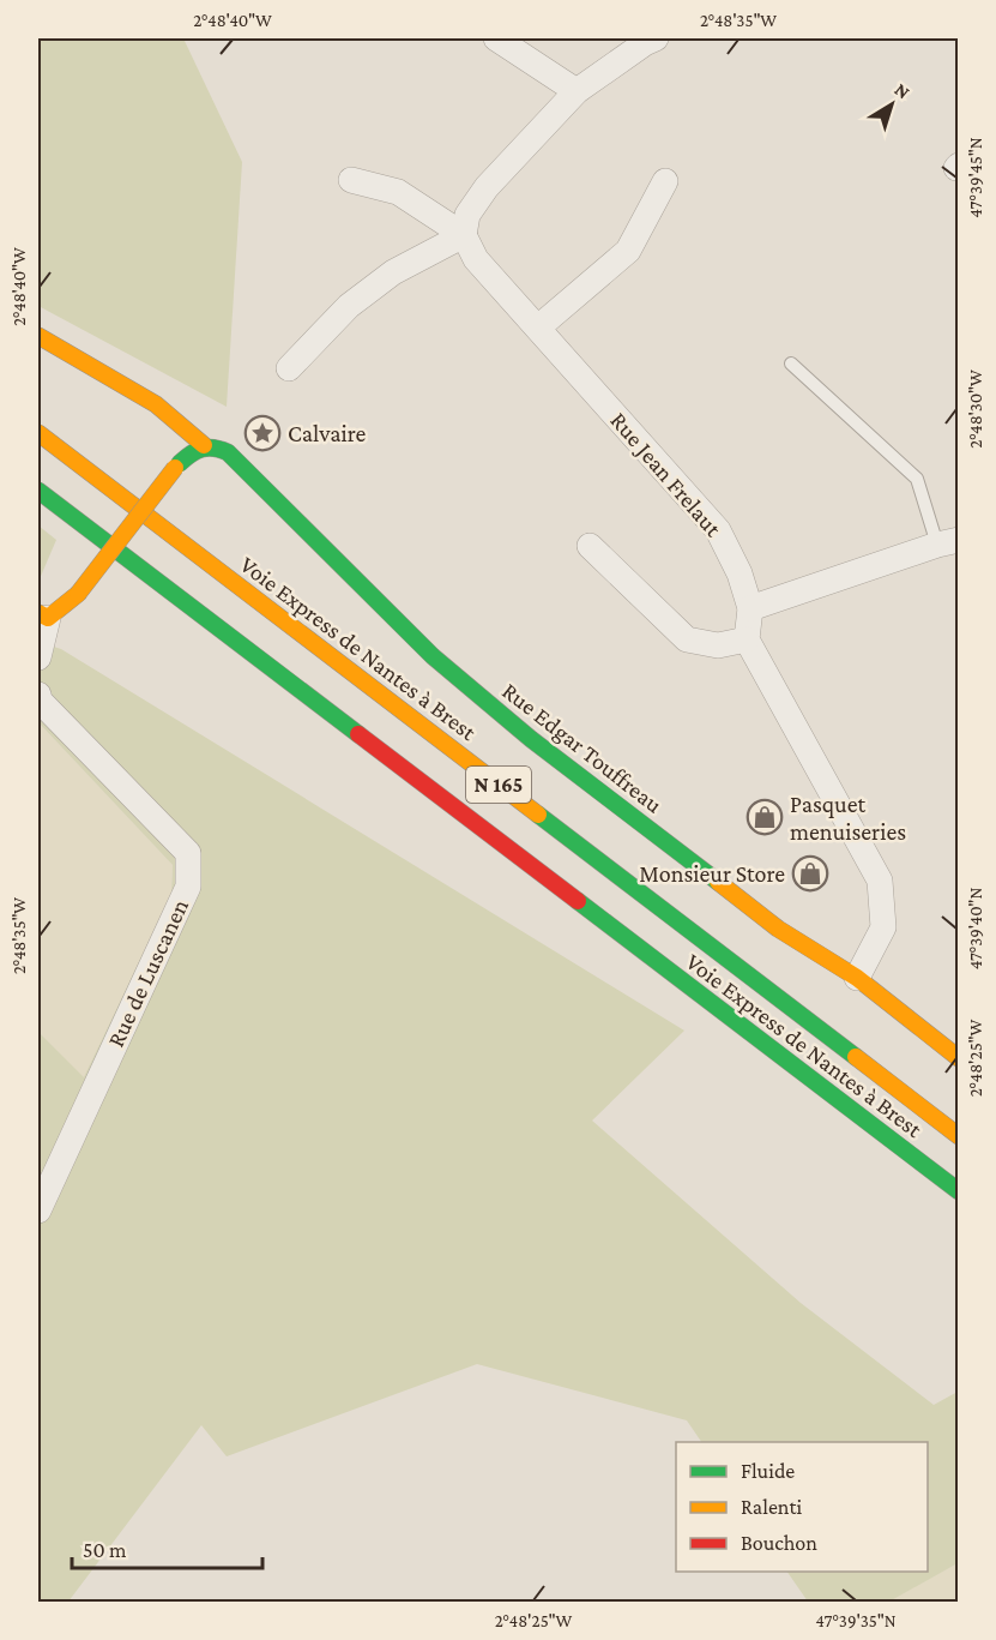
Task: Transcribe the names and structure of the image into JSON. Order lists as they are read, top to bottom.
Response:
{
  "streets": {
    "main road": ["Voie Express de Nantes à Brest", "Rue Edgar Touffreau", "N 165"],
    "street": ["Rue Jean Frelaut", "Rue de Luscanen"]
  },
  "places": {
    "place": ["Calvaire"],
    "shop": ["Pasquet menuiseries", "Monsieur Store"]
  },
  "legend": ["Fluide", "Ralenti", "Bouchon"],
  "scale_bar": "50 m",
  "north": "top right",
  "coordinates": [
    "2°48'40\"W",
    "2°48'35\"W",
    "47°39'45\"N",
    "2°48'30\"W",
    "47°39'40\"N",
    "2°48'25\"W",
    "47°39'35\"N"
  ]
}
